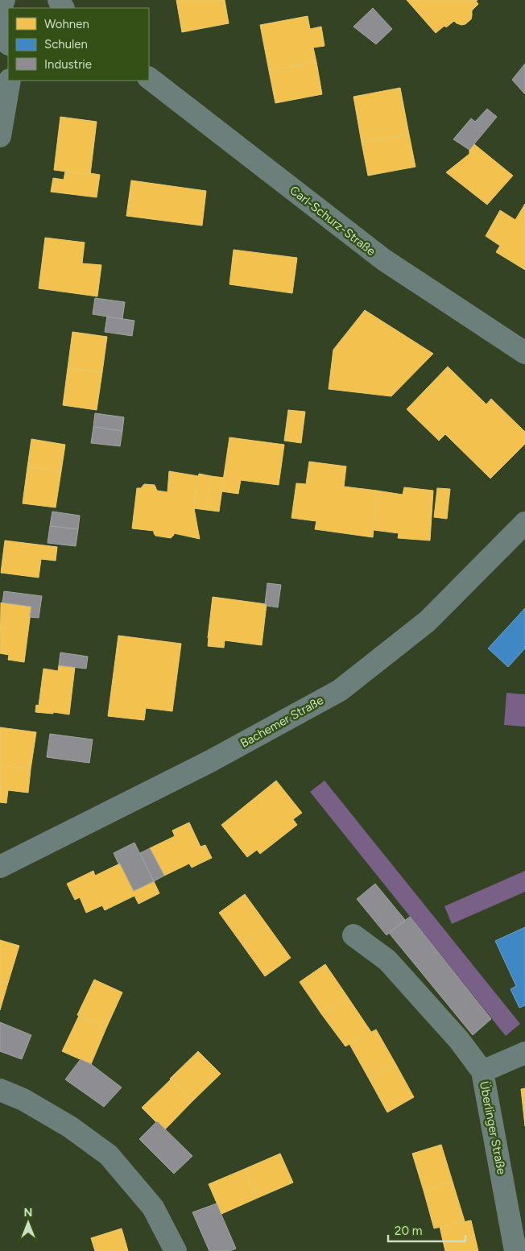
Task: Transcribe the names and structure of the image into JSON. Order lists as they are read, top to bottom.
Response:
{
  "streets": {
    "street": ["Carl-Schurz-Straße", "Bachemer Straße", "Überlinger Straße"]
  },
  "legend": ["Wohnen", "Schulen", "Industrie"],
  "scale_bar": "20 m",
  "north": "top"
}
